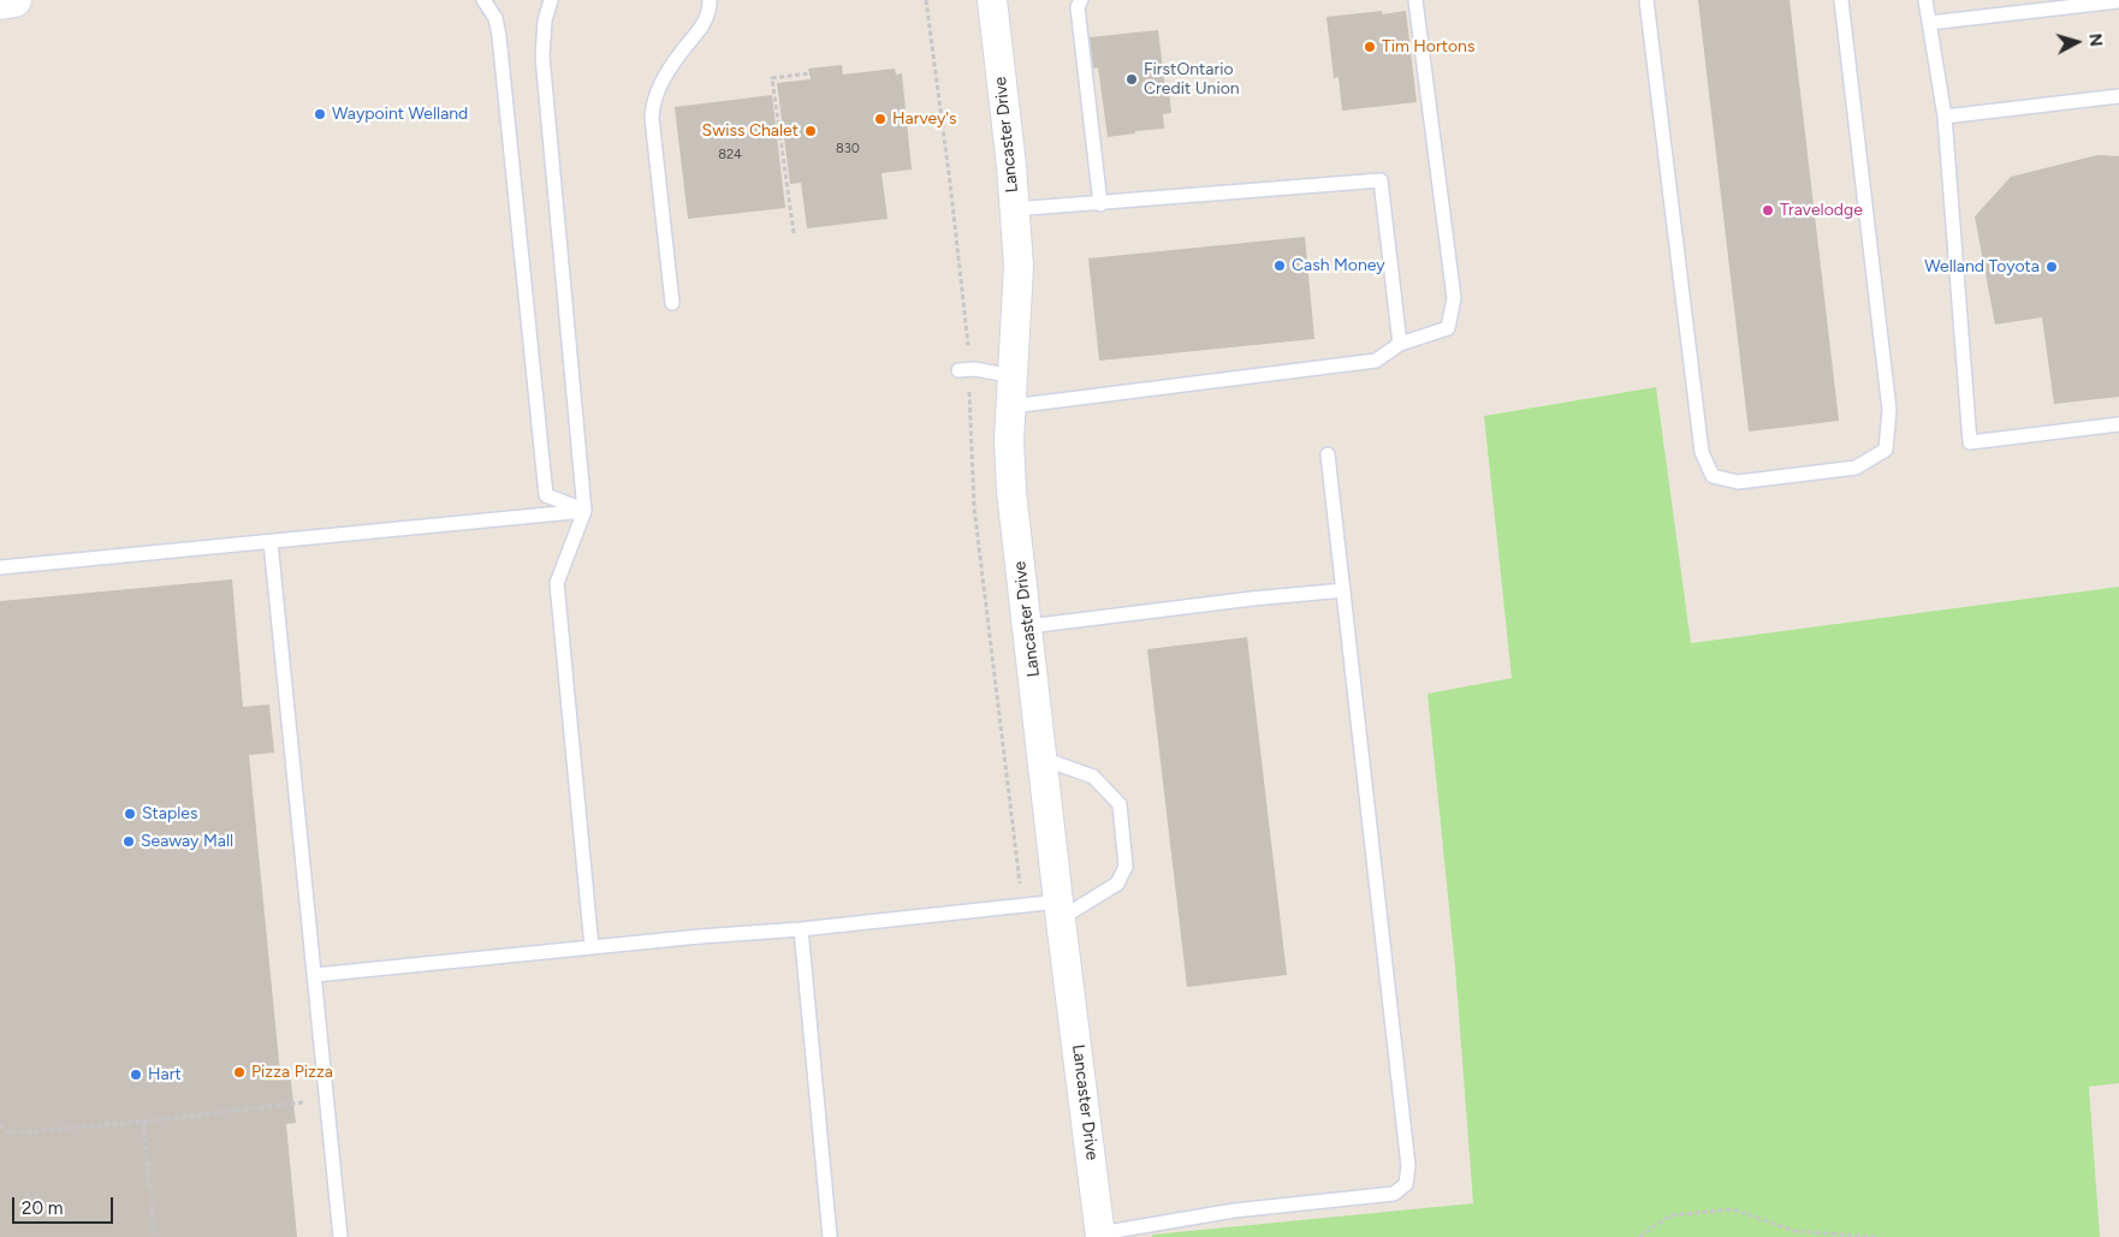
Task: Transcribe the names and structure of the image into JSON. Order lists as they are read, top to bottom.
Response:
{
  "streets": {
    "street": ["Lancaster Drive"]
  },
  "places": [
    "Tim Hortons",
    "FirstOntario Credit Union",
    "Waypoint Welland",
    "Harvey's",
    "Swiss Chalet",
    "Travelodge",
    "Cash Money",
    "Welland Toyota",
    "Staples",
    "Seaway Mall",
    "Pizza Pizza",
    "Hart"
  ],
  "house_numbers": ["830", "824"],
  "scale_bar": "20 m",
  "north": "right"
}
